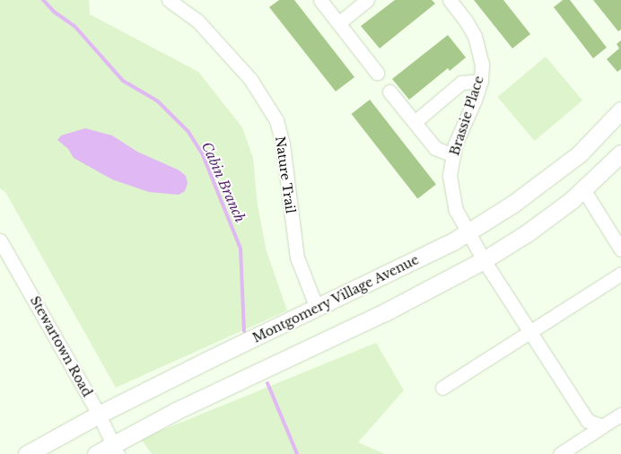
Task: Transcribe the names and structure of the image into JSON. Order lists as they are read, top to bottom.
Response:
{
  "streets": {
    "main road": ["Montgomery Village Avenue"],
    "street": ["Brassie Place", "Nature Trail", "Stewartown Road"]
  },
  "crossings": [
    ["Brassie Place", "Montgomery Village Avenue"],
    ["Nature Trail", "Montgomery Village Avenue"],
    ["Montgomery Village Avenue", "Stewartown Road"]
  ],
  "water": ["Cabin Branch"]
}
